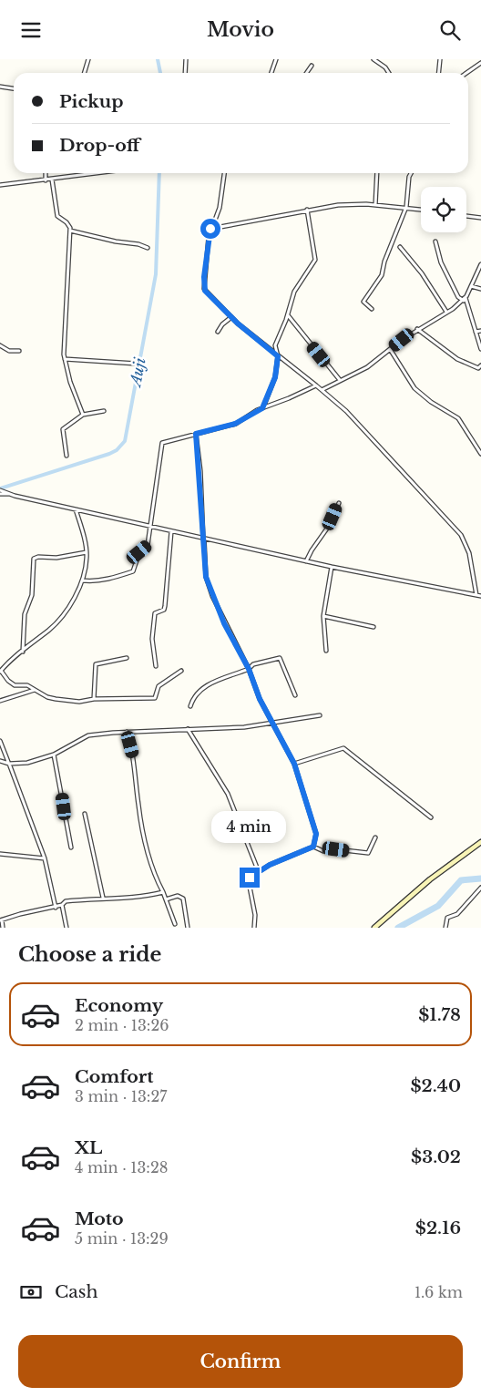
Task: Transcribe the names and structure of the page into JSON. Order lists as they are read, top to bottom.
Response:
{
  "water": ["Auji"],
  "page": {
    "header": "Movio",
    "banner": ["Pickup", "Drop-off"],
    "bubble": "4 min",
    "heading": "Choose a ride",
    "list": [
      {
        "name": "Economy",
        "note": "2 min · 13:26",
        "value": "$1.78"
      },
      {
        "name": "Comfort",
        "note": "3 min · 13:27",
        "value": "$2.40"
      },
      {
        "name": "XL",
        "note": "4 min · 13:28",
        "value": "$3.02"
      },
      {
        "name": "Moto",
        "note": "5 min · 13:29",
        "value": "$2.16"
      }
    ],
    "pay": ["Cash", "1.6 km"],
    "buttons": "Confirm"
  }
}
